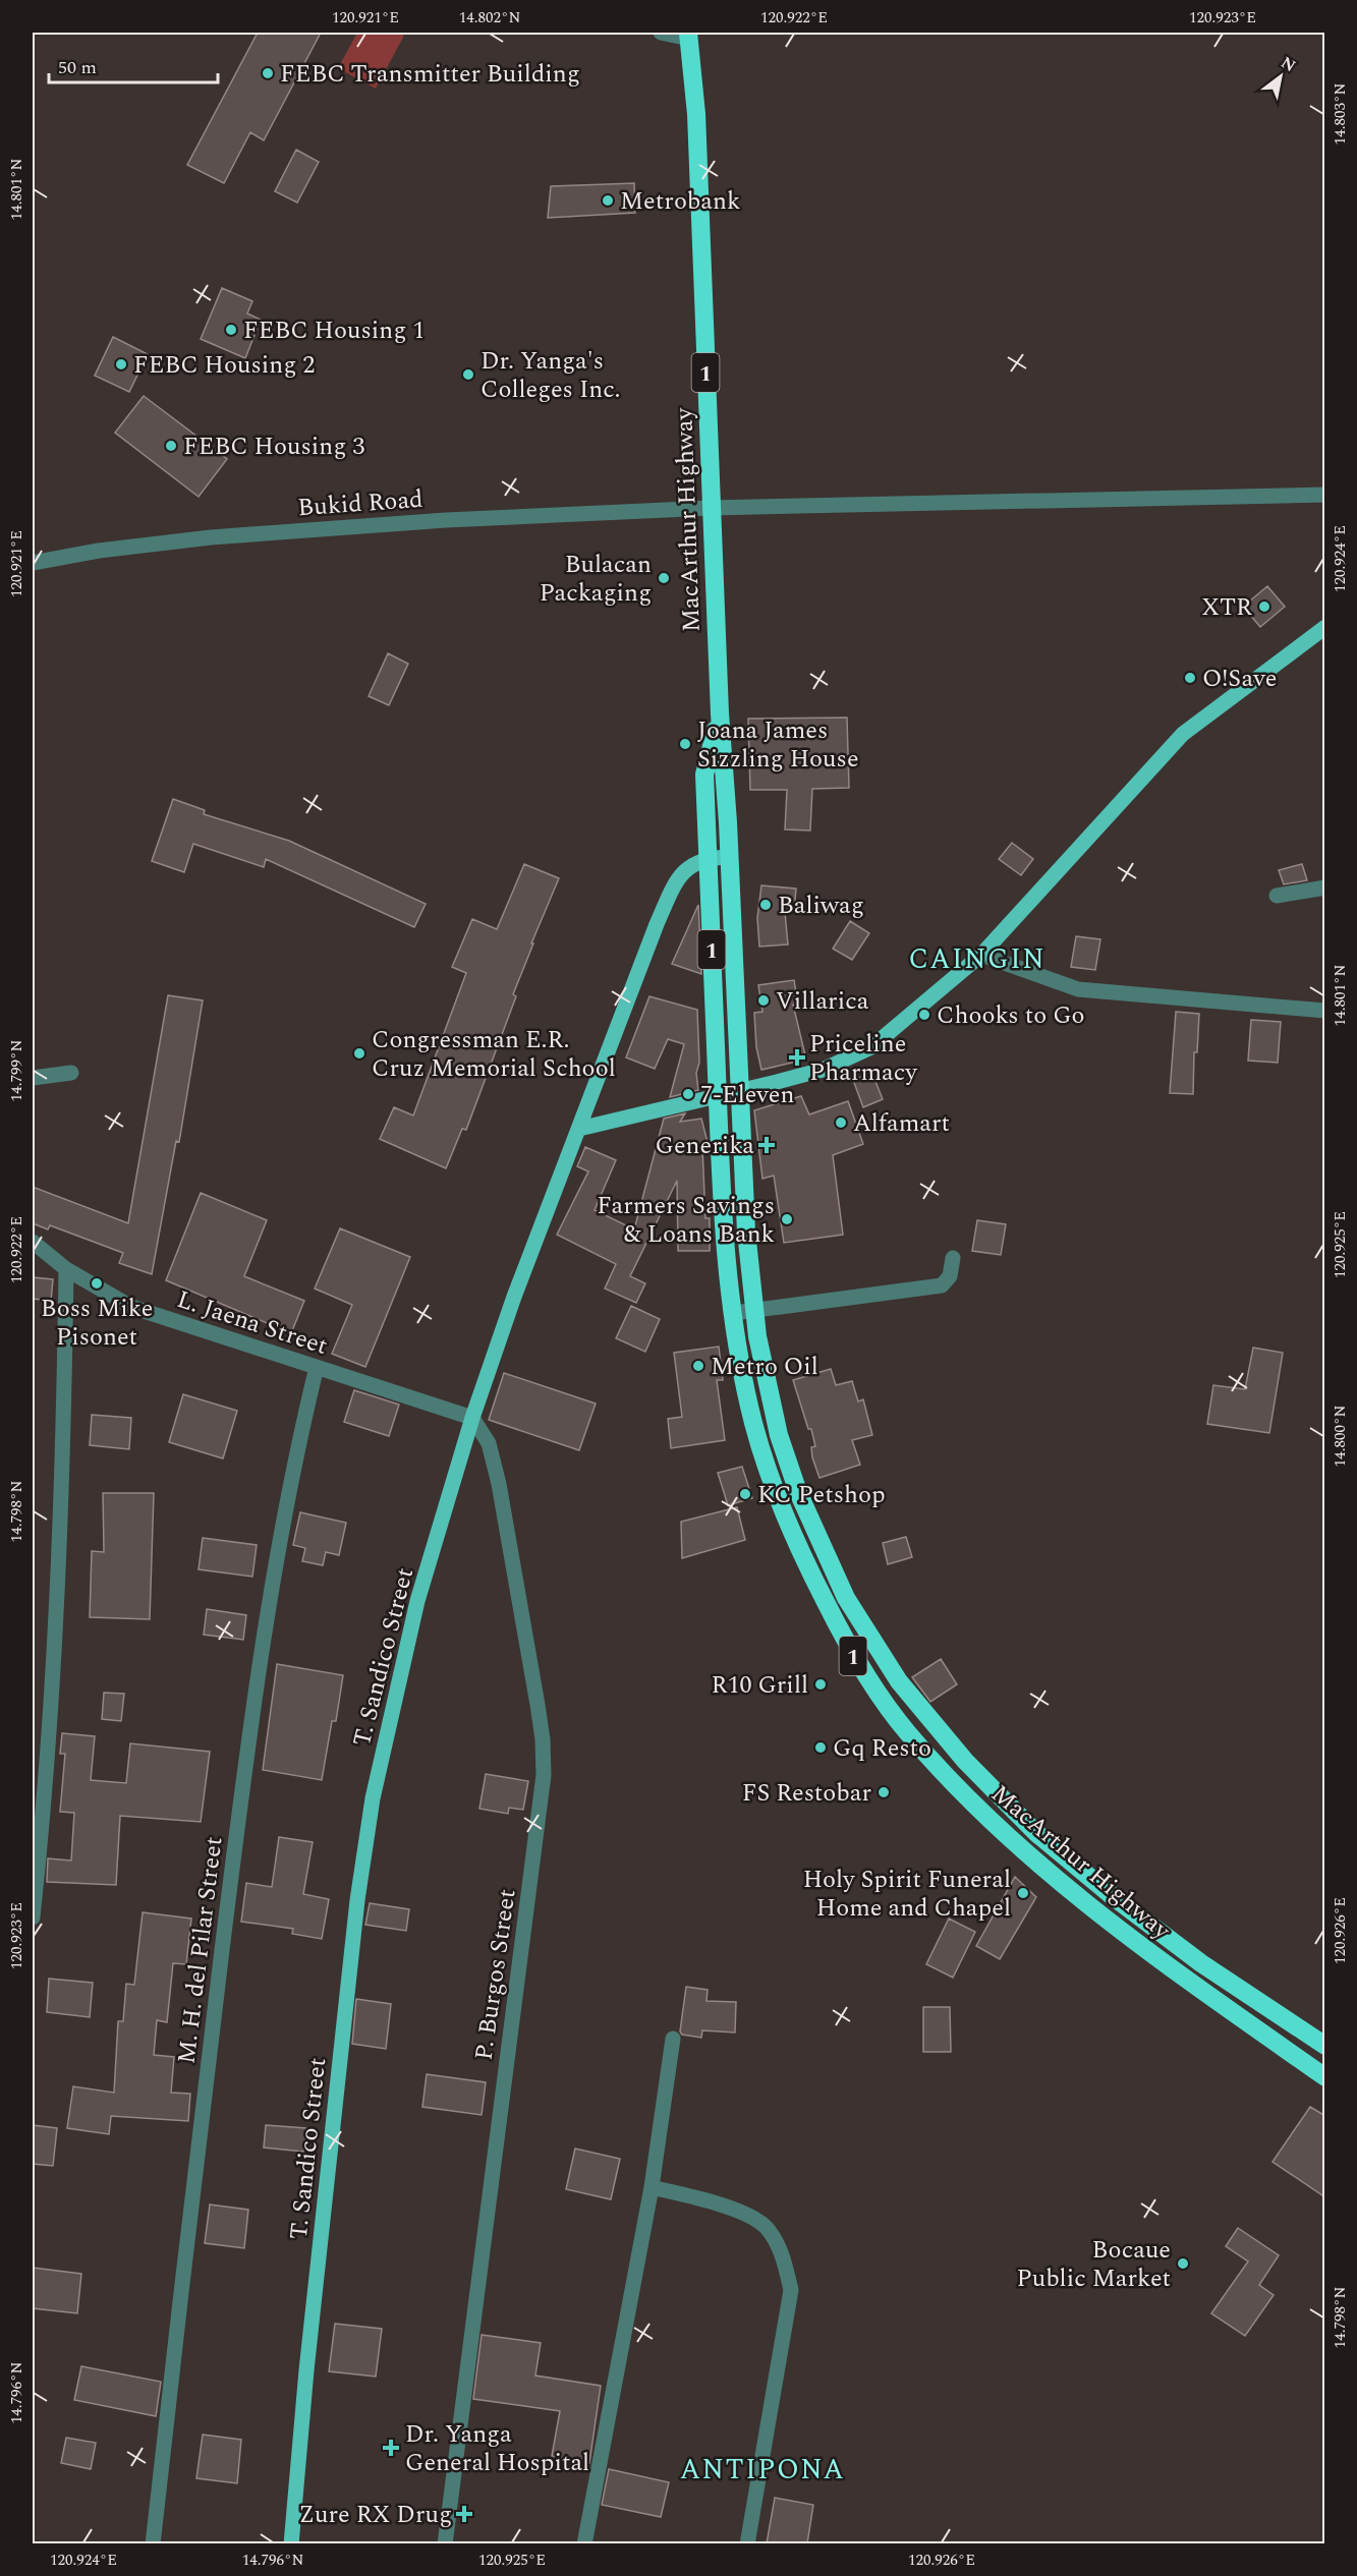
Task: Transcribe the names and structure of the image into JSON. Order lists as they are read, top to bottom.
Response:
{
  "streets": {
    "highway": ["1", "MacArthur Highway"],
    "main road": ["T. Sandico Street"],
    "street": [
      "Bukid Road",
      "L. Jaena Street",
      "M. H. del Pilar Street",
      "P. Burgos Street"
    ]
  },
  "crossings": [
    ["Bukid Road", "MacArthur Highway"],
    ["MacArthur Highway", "T. Sandico Street"],
    ["L. Jaena Street", "T. Sandico Street"],
    ["L. Jaena Street", "M. H. del Pilar Street"],
    ["L. Jaena Street", "P. Burgos Street"],
    ["T. Sandico Street", "P. Burgos Street"]
  ],
  "districts": ["CAINGIN", "ANTIPONA"],
  "places": {
    "other": [
      "FEBC Transmitter Building",
      "Metrobank",
      "FEBC Housing 1",
      "FEBC Housing 2",
      "Dr. Yanga's Colleges Inc.",
      "FEBC Housing 3",
      "Bulacan Packaging",
      "XTR",
      "O!Save",
      "Joana James Sizzling House",
      "Baliwag",
      "Villarica",
      "Chooks to Go",
      "Congressman E.R. Cruz Memorial School",
      "7-Eleven",
      "Alfamart",
      "Farmers Savings & Loans Bank",
      "Boss Mike Pisonet",
      "Metro Oil",
      "KC Petshop",
      "R10 Grill",
      "Gq Resto",
      "FS Restobar",
      "Holy Spirit Funeral Home and Chapel",
      "Bocaue Public Market"
    ],
    "health": [
      "Priceline Pharmacy",
      "Generika",
      "Dr. Yanga General Hospital",
      "Zure RX Drug"
    ]
  },
  "scale_bar": "50 m",
  "north": "top right",
  "coordinates": [
    "120.921°E",
    "14.802°N",
    "120.922°E",
    "120.923°E",
    "14.803°N",
    "14.801°N",
    "120.924°E",
    "14.799°N",
    "120.925°E",
    "14.800°N",
    "14.798°N",
    "120.926°E",
    "14.796°N"
  ]
}
